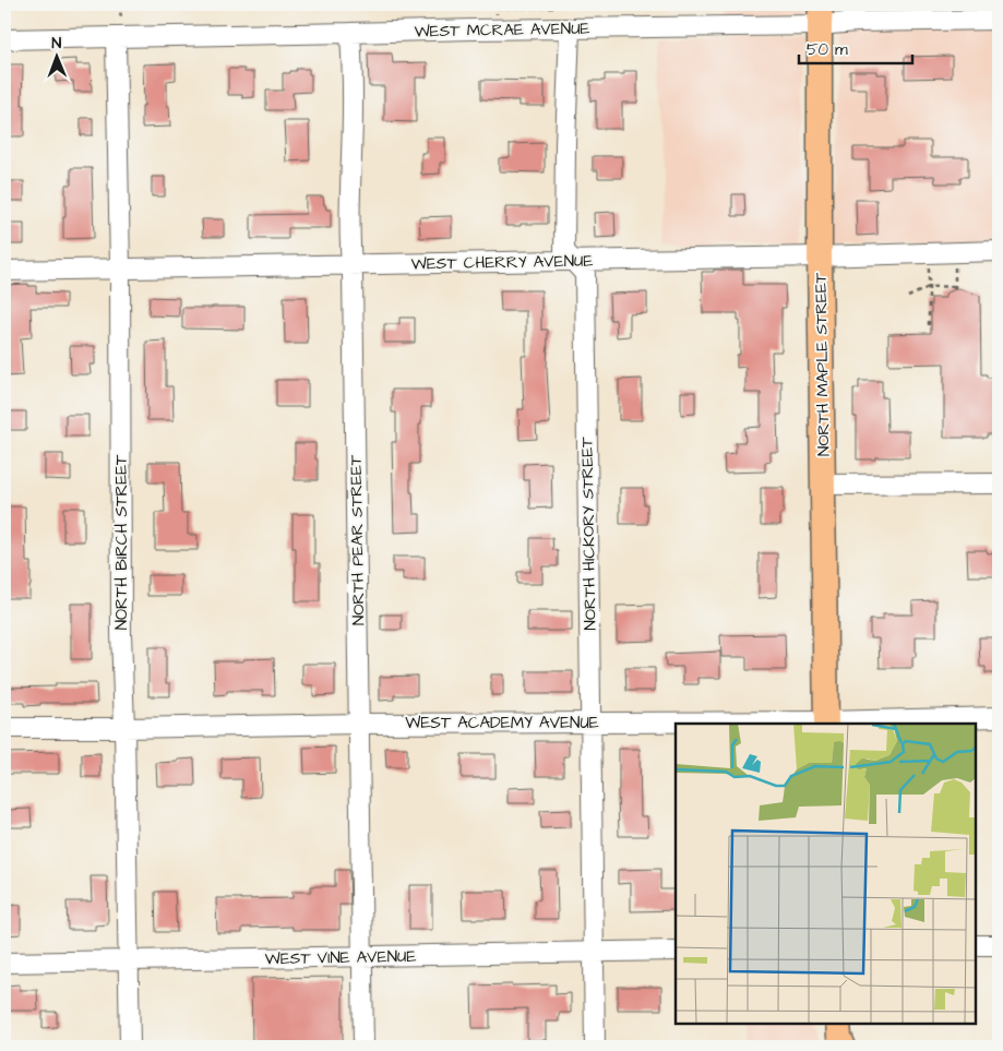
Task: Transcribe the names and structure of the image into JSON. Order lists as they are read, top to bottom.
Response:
{
  "streets": {
    "main road": ["NORTH MAPLE STREET"],
    "street": [
      "WEST MCRAE AVENUE",
      "WEST CHERRY AVENUE",
      "NORTH HICKORY STREET",
      "NORTH PEAR STREET",
      "NORTH BIRCH STREET",
      "WEST ACADEMY AVENUE",
      "WEST VINE AVENUE"
    ]
  },
  "crossings": [
    ["WEST MCRAE AVENUE", "NORTH MAPLE STREET"],
    ["WEST MCRAE AVENUE", "NORTH HICKORY STREET"],
    ["WEST MCRAE AVENUE", "NORTH PEAR STREET"],
    ["WEST MCRAE AVENUE", "NORTH BIRCH STREET"],
    ["WEST CHERRY AVENUE", "NORTH MAPLE STREET"],
    ["WEST CHERRY AVENUE", "NORTH HICKORY STREET"],
    ["WEST CHERRY AVENUE", "NORTH PEAR STREET"],
    ["WEST CHERRY AVENUE", "NORTH BIRCH STREET"],
    ["NORTH MAPLE STREET", "WEST ACADEMY AVENUE"],
    ["NORTH HICKORY STREET", "WEST ACADEMY AVENUE"],
    ["NORTH HICKORY STREET", "WEST VINE AVENUE"],
    ["NORTH PEAR STREET", "WEST ACADEMY AVENUE"],
    ["NORTH PEAR STREET", "WEST VINE AVENUE"],
    ["NORTH BIRCH STREET", "WEST ACADEMY AVENUE"],
    ["NORTH BIRCH STREET", "WEST VINE AVENUE"]
  ],
  "scale_bar": "50 m",
  "north": "top"
}
